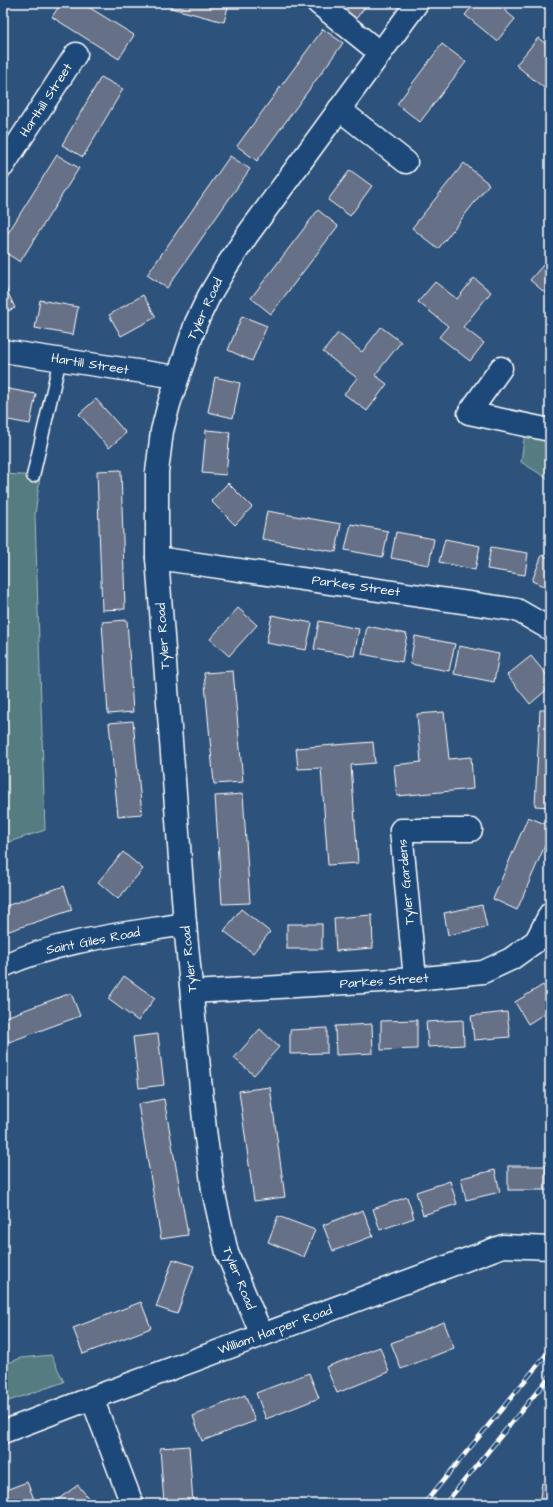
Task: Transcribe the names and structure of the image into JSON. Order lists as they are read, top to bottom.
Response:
{
  "streets": {
    "street": [
      "Harthill Street",
      "Tyler Road",
      "Hartill Street",
      "Parkes Street",
      "Tyler Gardens",
      "Saint Giles Road",
      "William Harper Road"
    ]
  },
  "crossings": [
    ["Tyler Road", "Hartill Street"],
    ["Tyler Road", "Parkes Street"],
    ["Tyler Road", "Saint Giles Road"],
    ["Tyler Road", "William Harper Road"],
    ["Parkes Street", "Tyler Gardens"]
  ]
}
